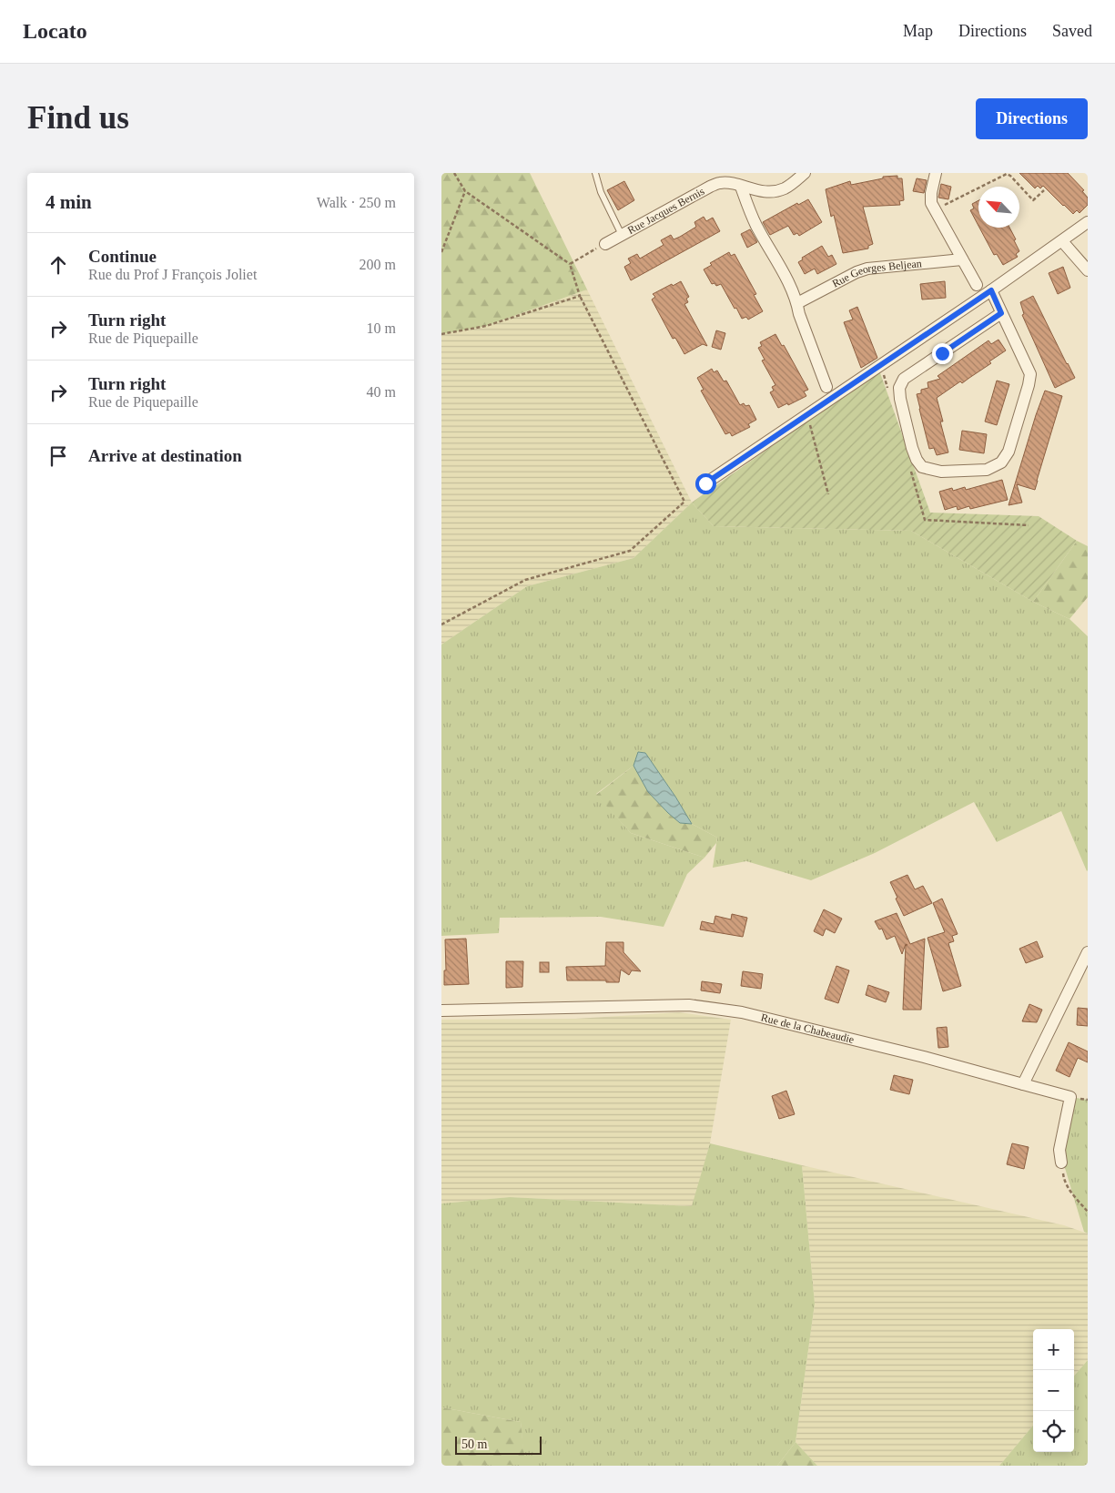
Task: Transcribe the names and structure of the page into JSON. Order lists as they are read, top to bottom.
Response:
{
  "streets": {
    "street": ["Rue Jacques Bernis", "Rue Georges Beljean", "Rue de la Chabeaudie"]
  },
  "scale_bar": "50 m",
  "north": "top left",
  "page": {
    "header": "Locato",
    "nav": ["Map", "Directions", "Saved"],
    "buttons": "Directions",
    "title": "Find us",
    "heading": ["4 min", "Walk · 250 m"],
    "list": [
      ["Continue", "Rue du Prof J François Joliet", "200 m"],
      ["Turn right", "Rue de Piquepaille", "10 m"],
      ["Turn right", "Rue de Piquepaille", "40 m"],
      "Arrive at destination"
    ],
    "map_buttons": ["+", "−"],
    "scale": "50 m"
  }
}
